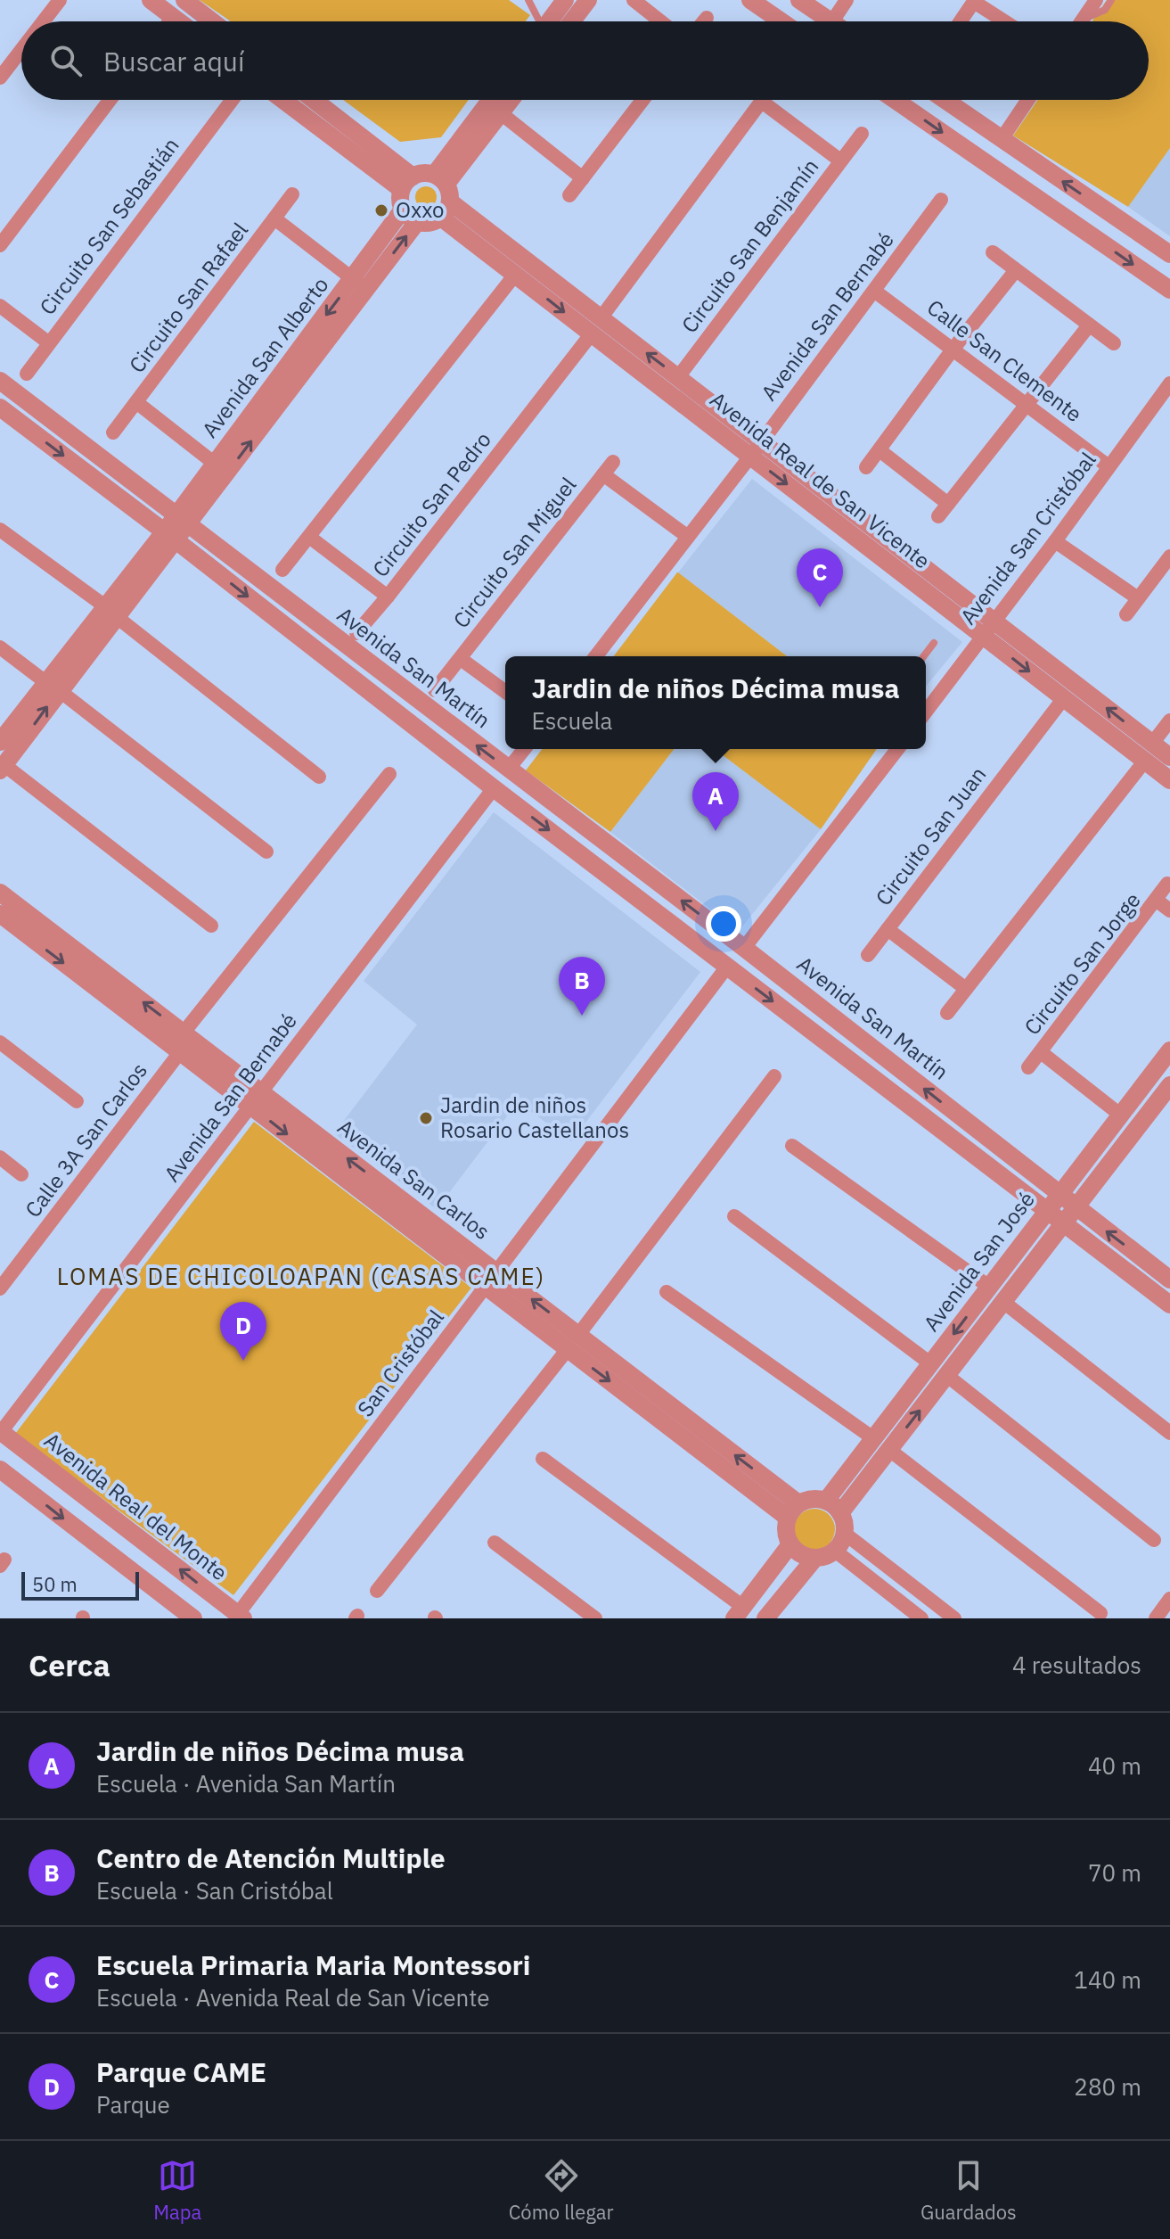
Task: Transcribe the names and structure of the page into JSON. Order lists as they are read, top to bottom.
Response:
{
  "streets": {
    "street": [
      "Circuito San Sebastián",
      "Circuito San Benjamín",
      "Circuito San Rafael",
      "Avenida San Bernabé",
      "Avenida San Alberto",
      "Calle San Clemente",
      "Avenida Real de San Vicente",
      "Circuito San Pedro",
      "Avenida San Cristóbal",
      "Circuito San Miguel",
      "Avenida San Martín",
      "Circuito San Juan",
      "Circuito San Jorge",
      "Calle 3A San Carlos",
      "Avenida San Carlos",
      "Avenida San José",
      "San Cristóbal",
      "Avenida Real del Monte"
    ]
  },
  "crossings": [
    ["Circuito San Benjamín", "Avenida Real de San Vicente"],
    ["Circuito San Rafael", "Avenida San Alberto"],
    ["Avenida San Bernabé", "Calle San Clemente"],
    ["Avenida San Bernabé", "Avenida Real de San Vicente"],
    ["Avenida San Bernabé", "Circuito San Miguel"],
    ["Avenida San Bernabé", "Avenida San Martín"],
    ["Avenida San Bernabé", "Avenida San Carlos"],
    ["Avenida San Bernabé", "Avenida Real del Monte"],
    ["Avenida San Alberto", "Avenida Real de San Vicente"],
    ["Avenida San Alberto", "Avenida San Martín"],
    ["Calle San Clemente", "Avenida San Cristóbal"],
    ["Avenida Real de San Vicente", "Circuito San Pedro"],
    ["Avenida Real de San Vicente", "Avenida San Cristóbal"],
    ["Avenida Real de San Vicente", "Circuito San Juan"],
    ["Avenida San Martín", "Avenida San José"],
    ["Avenida San Martín", "San Cristóbal"],
    ["Circuito San Jorge", "Avenida San José"],
    ["Calle 3A San Carlos", "Avenida San Carlos"],
    ["Avenida San Carlos", "Avenida San José"],
    ["Avenida San Carlos", "San Cristóbal"],
    ["San Cristóbal", "Avenida Real del Monte"]
  ],
  "districts": ["LOMAS DE CHICOLOAPAN (CASAS CAME)"],
  "places": ["Oxxo", "Jardin de niños Rosario Castellanos"],
  "scale_bar": "50 m",
  "page": {
    "search": "Buscar aquí",
    "pins": [
      "C",
      "A",
      "B",
      "D"
    ],
    "popup": ["Jardin de niños Décima musa", "Escuela"],
    "scale": "50 m",
    "heading": ["Cerca", "4 resultados"],
    "list": [
      {
        "mark": "A",
        "name": "Jardin de niños Décima musa",
        "note": "Escuela · Avenida San Martín",
        "value": "40 m"
      },
      {
        "mark": "B",
        "name": "Centro de Atención Multiple",
        "note": "Escuela · San Cristóbal",
        "value": "70 m"
      },
      {
        "mark": "C",
        "name": "Escuela Primaria Maria Montessori",
        "note": "Escuela · Avenida Real de San Vicente",
        "value": "140 m"
      },
      {
        "mark": "D",
        "name": "Parque CAME",
        "note": "Parque",
        "value": "280 m"
      }
    ],
    "nav": ["Mapa", "Cómo llegar", "Guardados"]
  }
}
